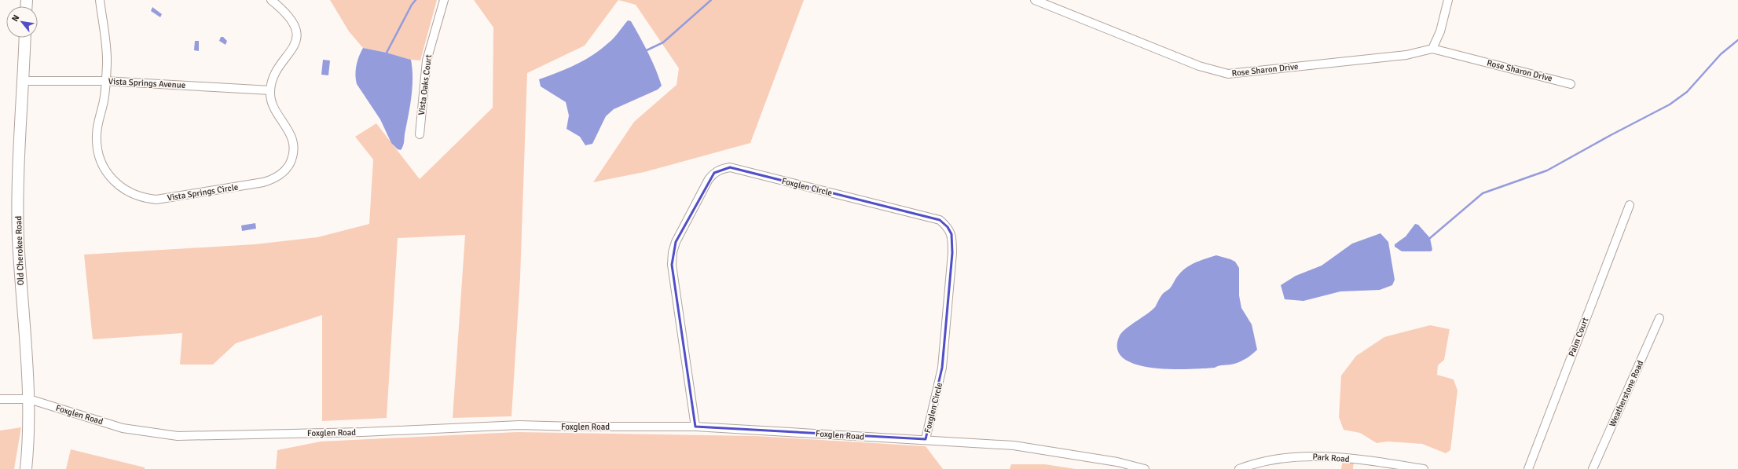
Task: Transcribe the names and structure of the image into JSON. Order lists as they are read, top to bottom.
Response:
{
  "streets": {
    "street": [
      "Rose Sharon Drive",
      "Vista Springs Avenue",
      "Vista Oaks Court",
      "Foxglen Circle",
      "Vista Springs Circle",
      "Old Cherokee Road",
      "Palm Court",
      "Weatherstone Road",
      "Foxglen Road",
      "Park Road"
    ]
  },
  "crossings": [
    ["Vista Springs Avenue", "Vista Springs Circle"],
    ["Vista Springs Avenue", "Old Cherokee Road"],
    ["Foxglen Circle", "Foxglen Road"],
    ["Old Cherokee Road", "Foxglen Road"]
  ],
  "north": "top left"
}
